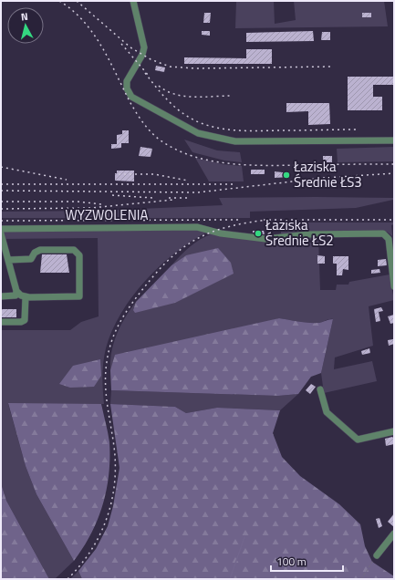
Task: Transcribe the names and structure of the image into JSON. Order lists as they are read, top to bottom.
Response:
{
  "streets": {
    "street": ["WYZWOLENIA"]
  },
  "places": ["Łaziska Średnie ŁS3", "Łaziska Średnie ŁS2"],
  "scale_bar": "100 m",
  "north": "top"
}
